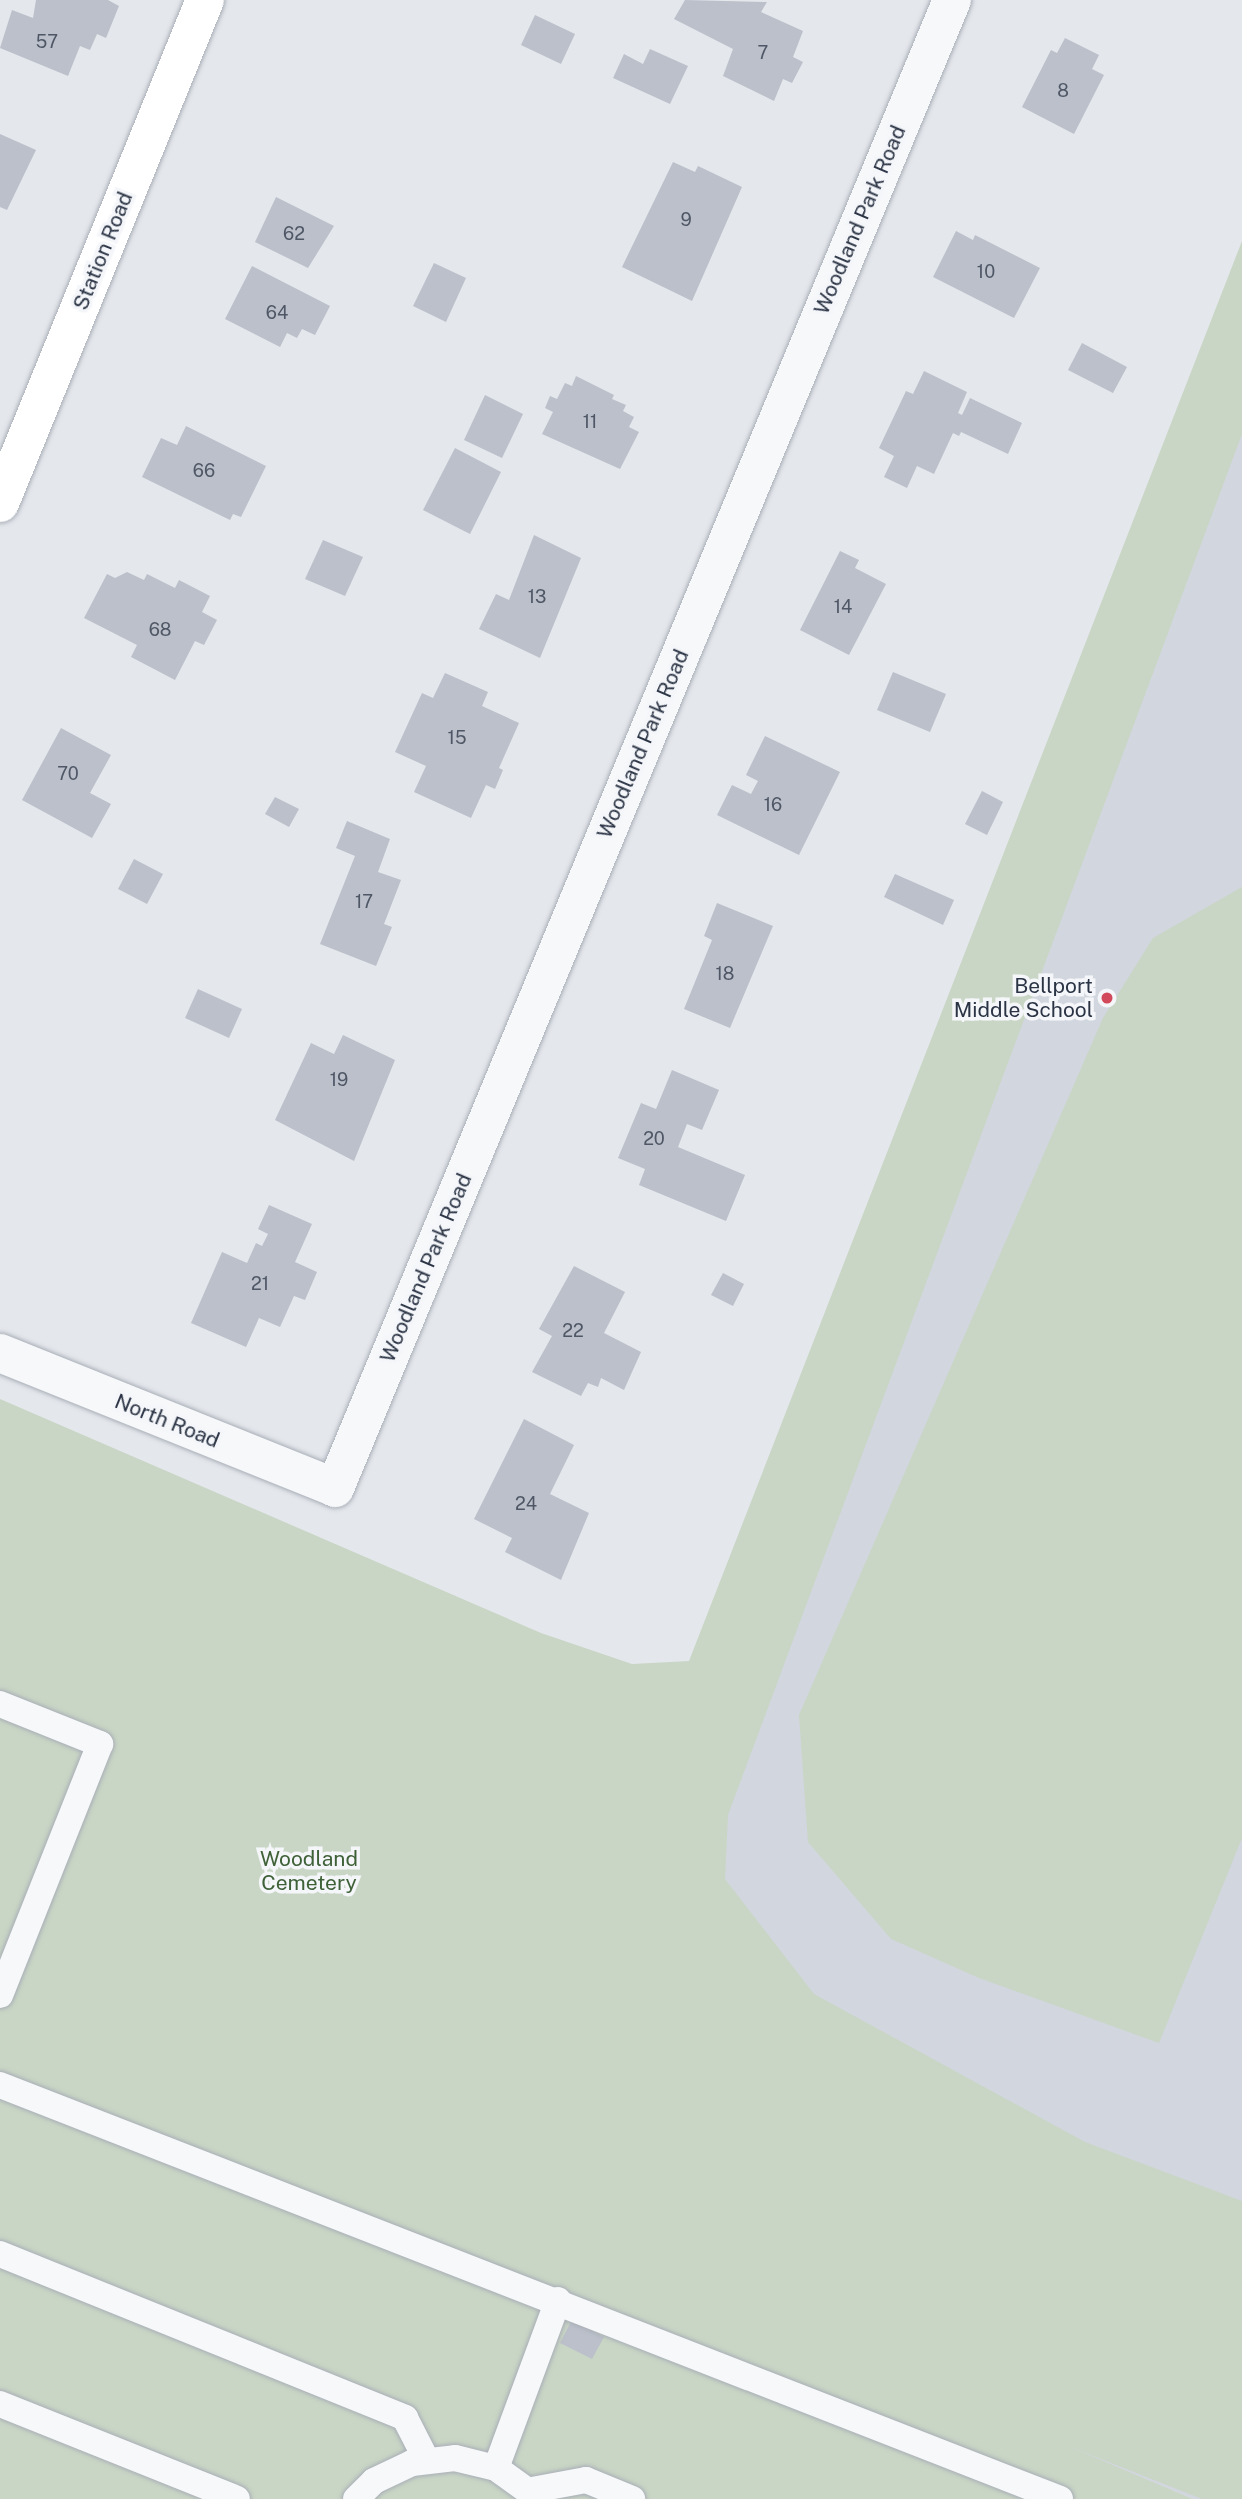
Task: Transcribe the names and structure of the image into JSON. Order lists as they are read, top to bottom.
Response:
{
  "streets": {
    "main road": ["Station Road"],
    "street": ["Woodland Park Road", "North Road"]
  },
  "crossings": [
    ["Woodland Park Road", "North Road"]
  ],
  "parks": ["Woodland Cemetery"],
  "places": ["Bellport Middle School"],
  "house_numbers": [
    "57",
    "7",
    "8",
    "9",
    "62",
    "10",
    "64",
    "11",
    "66",
    "13",
    "14",
    "68",
    "15",
    "70",
    "16",
    "17",
    "18",
    "19",
    "20",
    "21",
    "22",
    "24"
  ]
}
